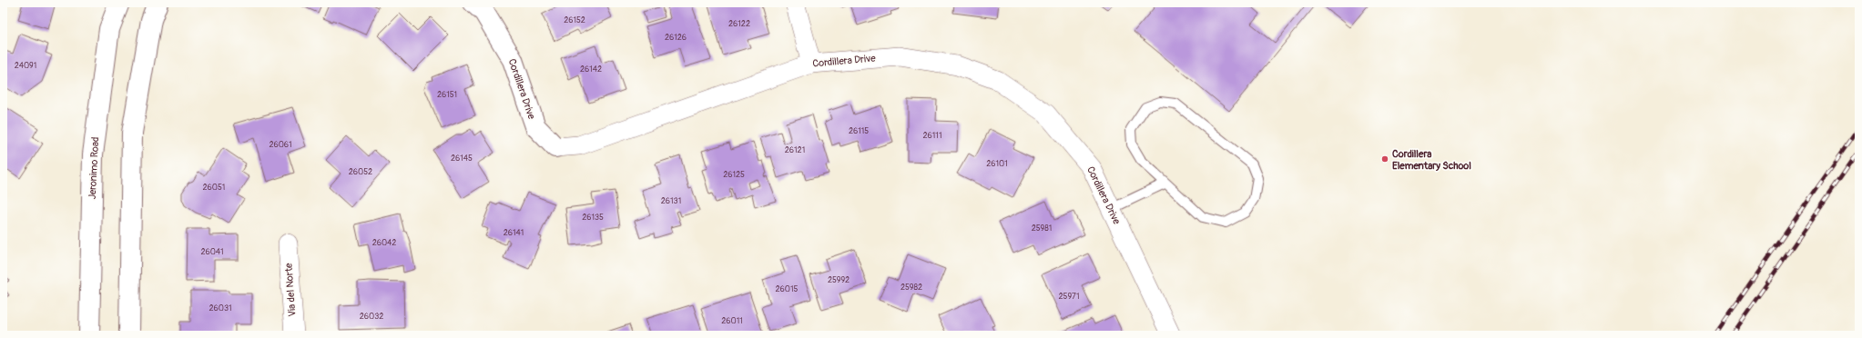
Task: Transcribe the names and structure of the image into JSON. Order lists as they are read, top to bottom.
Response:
{
  "streets": {
    "main road": ["Cordillera Drive", "Jeronimo Road"],
    "street": ["Via del Norte"]
  },
  "places": ["Cordillera Elementary School"],
  "house_numbers": [
    "26152",
    "26122",
    "26126",
    "24091",
    "26142",
    "26151",
    "26115",
    "26111",
    "26061",
    "26121",
    "26145",
    "26101",
    "26052",
    "26125",
    "26051",
    "26131",
    "26135",
    "25981",
    "26141",
    "26042",
    "26041",
    "25992",
    "25982",
    "26015",
    "25971",
    "26031",
    "26032",
    "26011"
  ]
}
